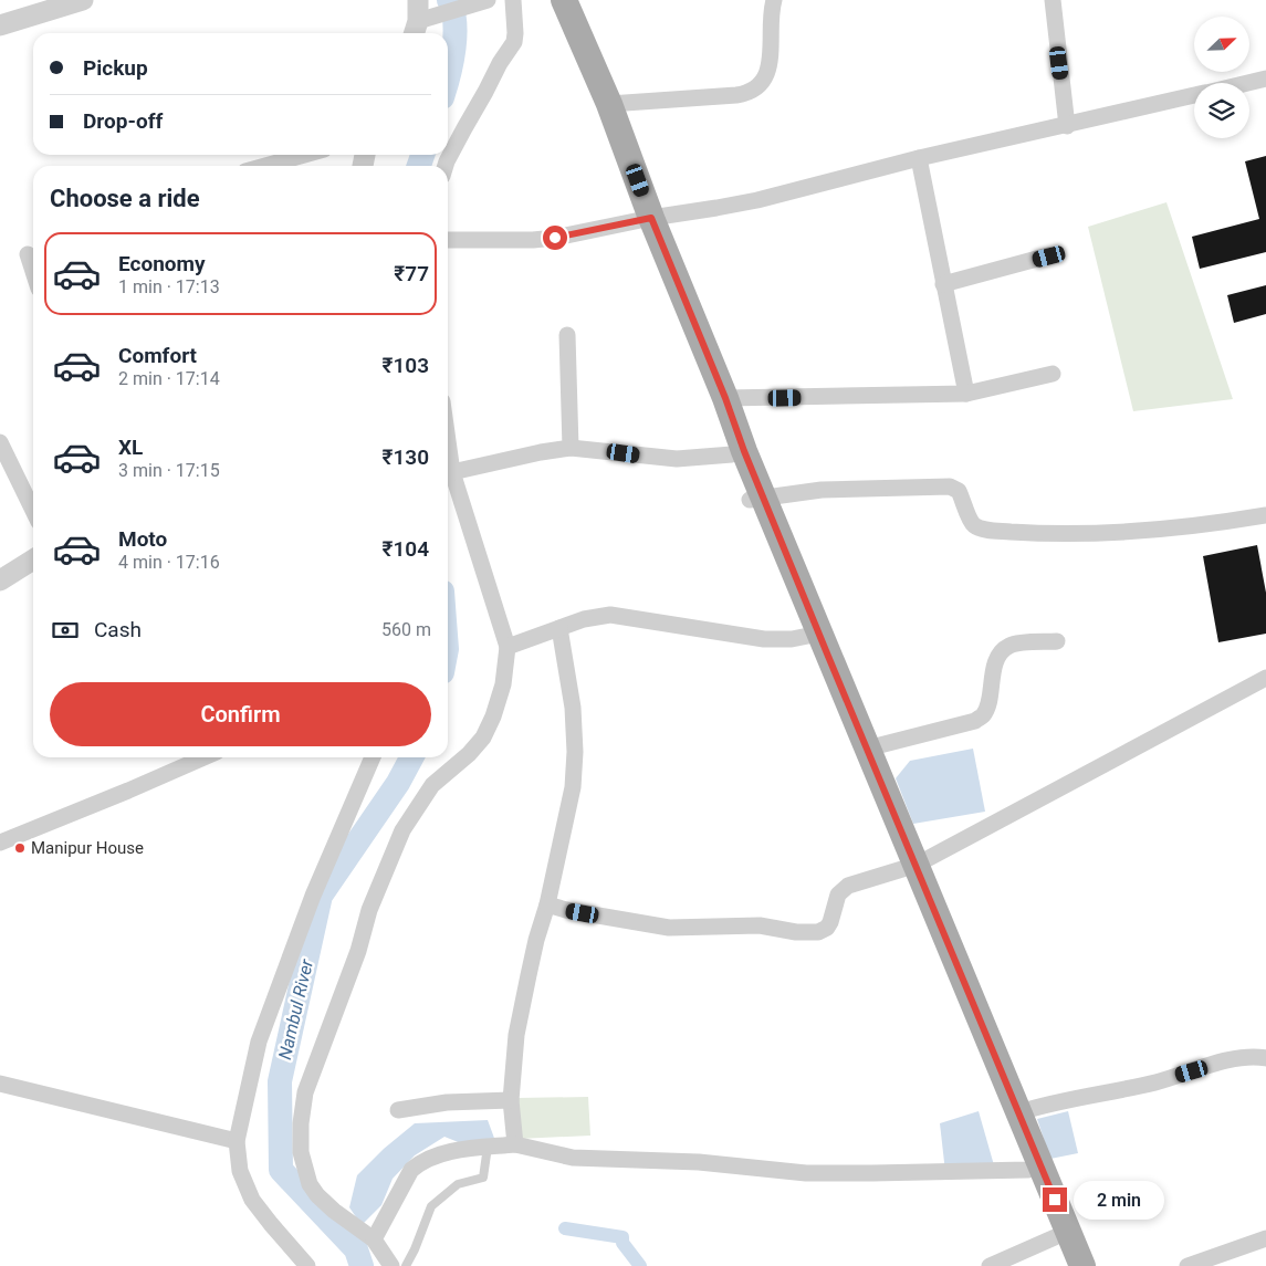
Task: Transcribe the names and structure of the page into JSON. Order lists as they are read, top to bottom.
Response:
{
  "water": ["Nambul River"],
  "places": ["Manipur House"],
  "north": "top right",
  "page": {
    "banner": ["Pickup", "Drop-off"],
    "heading": "Choose a ride",
    "list": [
      {
        "name": "Economy",
        "note": "1 min · 17:13",
        "value": "₹77"
      },
      {
        "name": "Comfort",
        "note": "2 min · 17:14",
        "value": "₹103"
      },
      {
        "name": "XL",
        "note": "3 min · 17:15",
        "value": "₹130"
      },
      {
        "name": "Moto",
        "note": "4 min · 17:16",
        "value": "₹104"
      }
    ],
    "pay": ["Cash", "560 m"],
    "buttons": "Confirm",
    "bubble": "2 min"
  }
}
